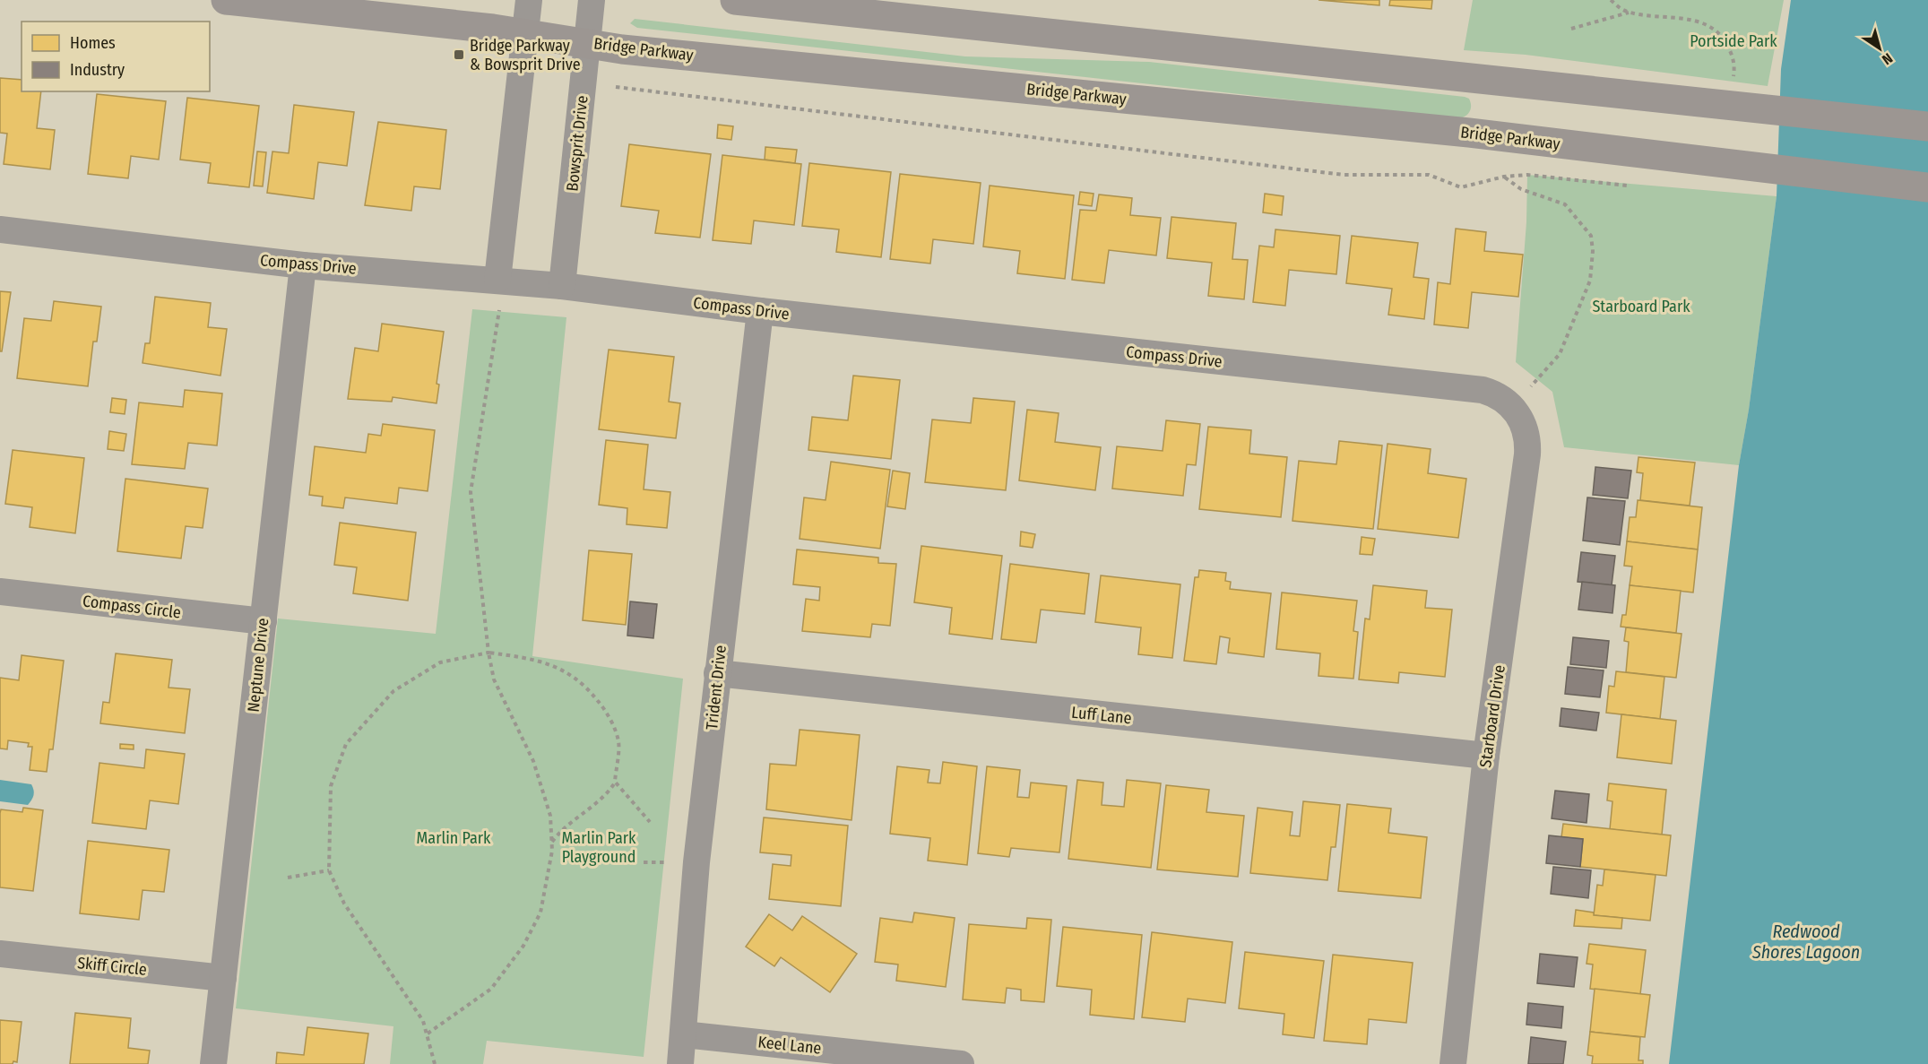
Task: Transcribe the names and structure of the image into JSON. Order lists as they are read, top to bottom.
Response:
{
  "streets": {
    "street": [
      "Bridge Parkway",
      "Bowsprit Drive",
      "Compass Drive",
      "Compass Circle",
      "Neptune Drive",
      "Trident Drive",
      "Luff Lane",
      "Starboard Drive",
      "Skiff Circle",
      "Keel Lane"
    ]
  },
  "crossings": [
    ["Bridge Parkway", "Bowsprit Drive"],
    ["Bowsprit Drive", "Compass Drive"],
    ["Compass Drive", "Neptune Drive"],
    ["Compass Drive", "Trident Drive"],
    ["Compass Drive", "Starboard Drive"],
    ["Compass Circle", "Neptune Drive"],
    ["Neptune Drive", "Skiff Circle"],
    ["Trident Drive", "Luff Lane"],
    ["Trident Drive", "Keel Lane"],
    ["Luff Lane", "Starboard Drive"]
  ],
  "water": ["Redwood Shores Lagoon"],
  "parks": [
    "Portside Park",
    "Starboard Park",
    "Marlin Park",
    "Marlin Park Playground"
  ],
  "places": {
    "transit": ["Bridge Parkway & Bowsprit Drive"]
  },
  "legend": ["Homes", "Industry"],
  "north": "bottom right"
}
